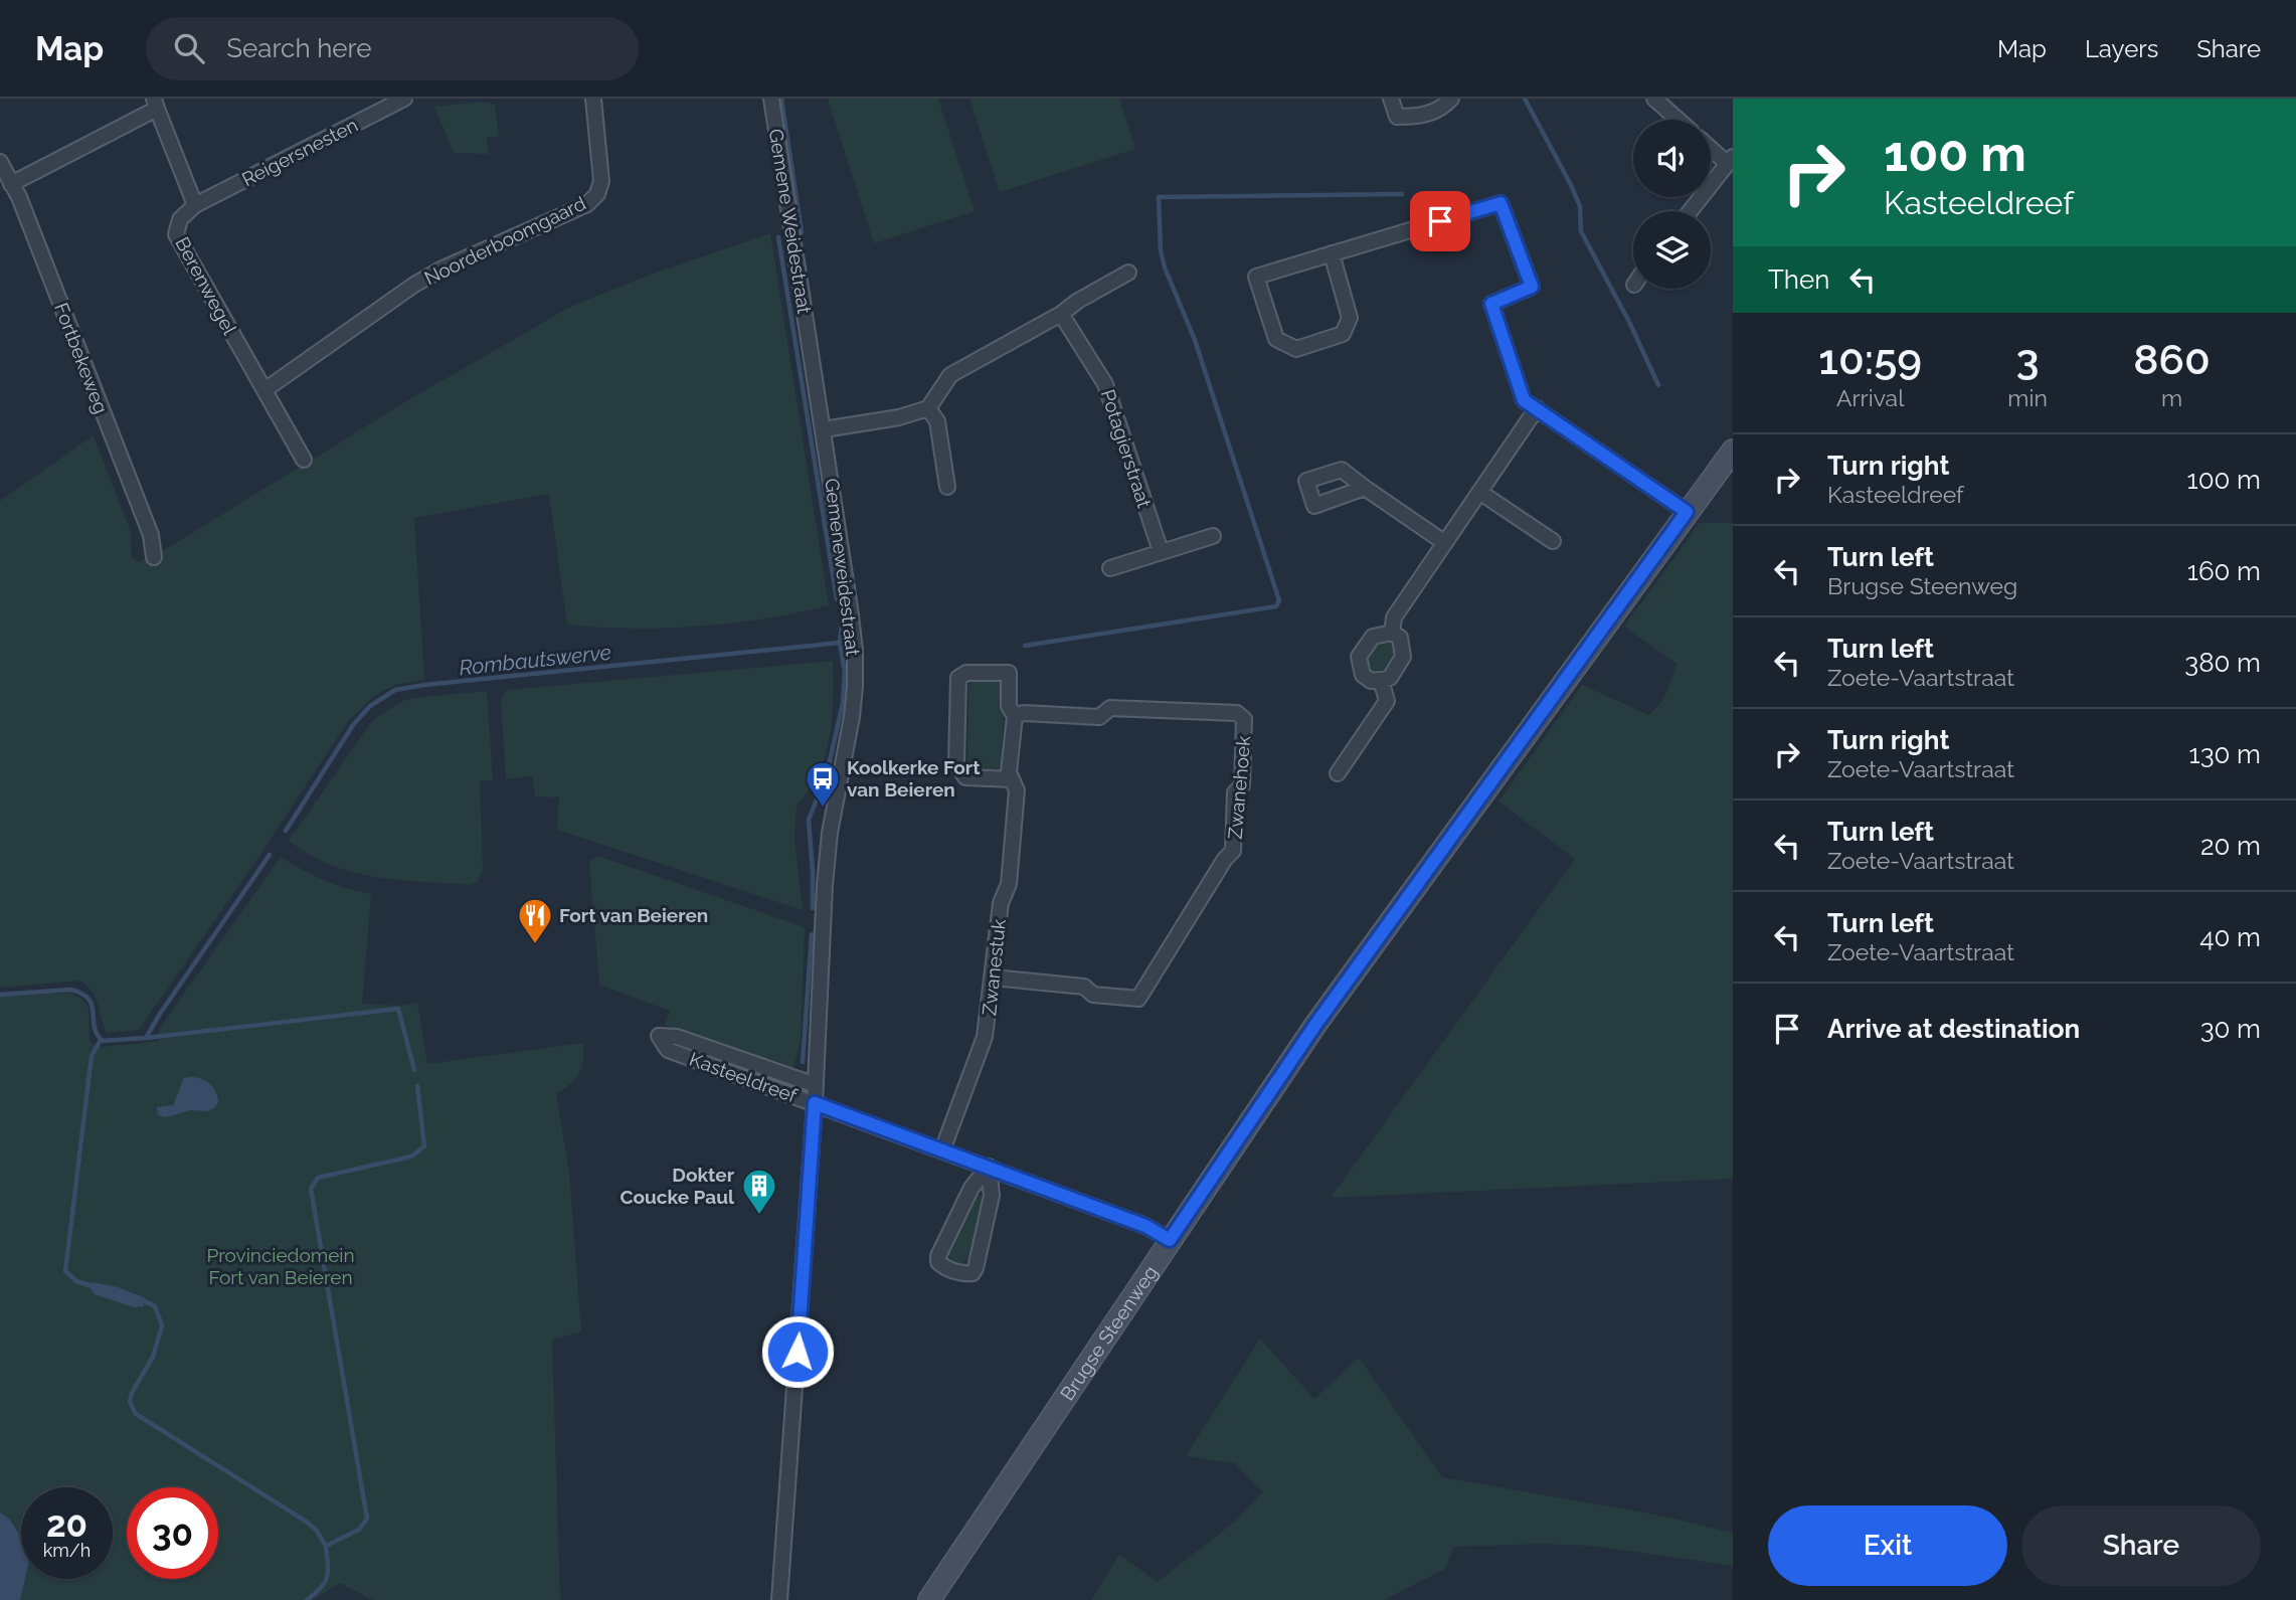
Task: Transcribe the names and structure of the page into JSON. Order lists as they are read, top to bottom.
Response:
{
  "streets": {
    "main road": ["Brugse Steenweg"],
    "street": [
      "Reigersnesten",
      "Gemene Weidestraat",
      "Noorderboomgaard",
      "Berenwegel",
      "Fortbekeweg",
      "Potagierstraat",
      "Gemeneweidestraat",
      "Zwanehoek",
      "Zwanestuk",
      "Kasteeldreef"
    ]
  },
  "crossings": [
    ["Reigersnesten", "Berenwegel"],
    ["Gemene Weidestraat", "Gemeneweidestraat"],
    ["Noorderboomgaard", "Berenwegel"],
    ["Gemeneweidestraat", "Kasteeldreef"],
    ["Zwanehoek", "Zwanestuk"],
    ["Zwanestuk", "Kasteeldreef"],
    ["Kasteeldreef", "Brugse Steenweg"]
  ],
  "water": ["Rombautswerve"],
  "parks": ["Provinciedomein Fort van Beieren"],
  "places": {
    "bus stop": ["Koolkerke Fort van Beieren"],
    "restaurant": ["Fort van Beieren"],
    "building": ["Dokter Coucke Paul"]
  },
  "page": {
    "header": "Map",
    "search": "Search here",
    "nav": ["Map", "Layers", "Share"],
    "turn": ["100 m", "Kasteeldreef"],
    "then": "Then",
    "eta": [
      "10:59",
      "Arrival",
      "3",
      "min",
      "860",
      "m"
    ],
    "list": [
      {
        "name": "Turn right",
        "note": "Kasteeldreef",
        "value": "100 m"
      },
      {
        "name": "Turn left",
        "note": "Brugse Steenweg",
        "value": "160 m"
      },
      {
        "name": "Turn left",
        "note": "Zoete-Vaartstraat",
        "value": "380 m"
      },
      {
        "name": "Turn right",
        "note": "Zoete-Vaartstraat",
        "value": "130 m"
      },
      {
        "name": "Turn left",
        "note": "Zoete-Vaartstraat",
        "value": "20 m"
      },
      {
        "name": "Turn left",
        "note": "Zoete-Vaartstraat",
        "value": "40 m"
      },
      {
        "name": "Arrive at destination",
        "value": "30 m"
      }
    ],
    "speed": "20 km/h",
    "limit": "30",
    "buttons": ["Exit", "Share"]
  }
}
